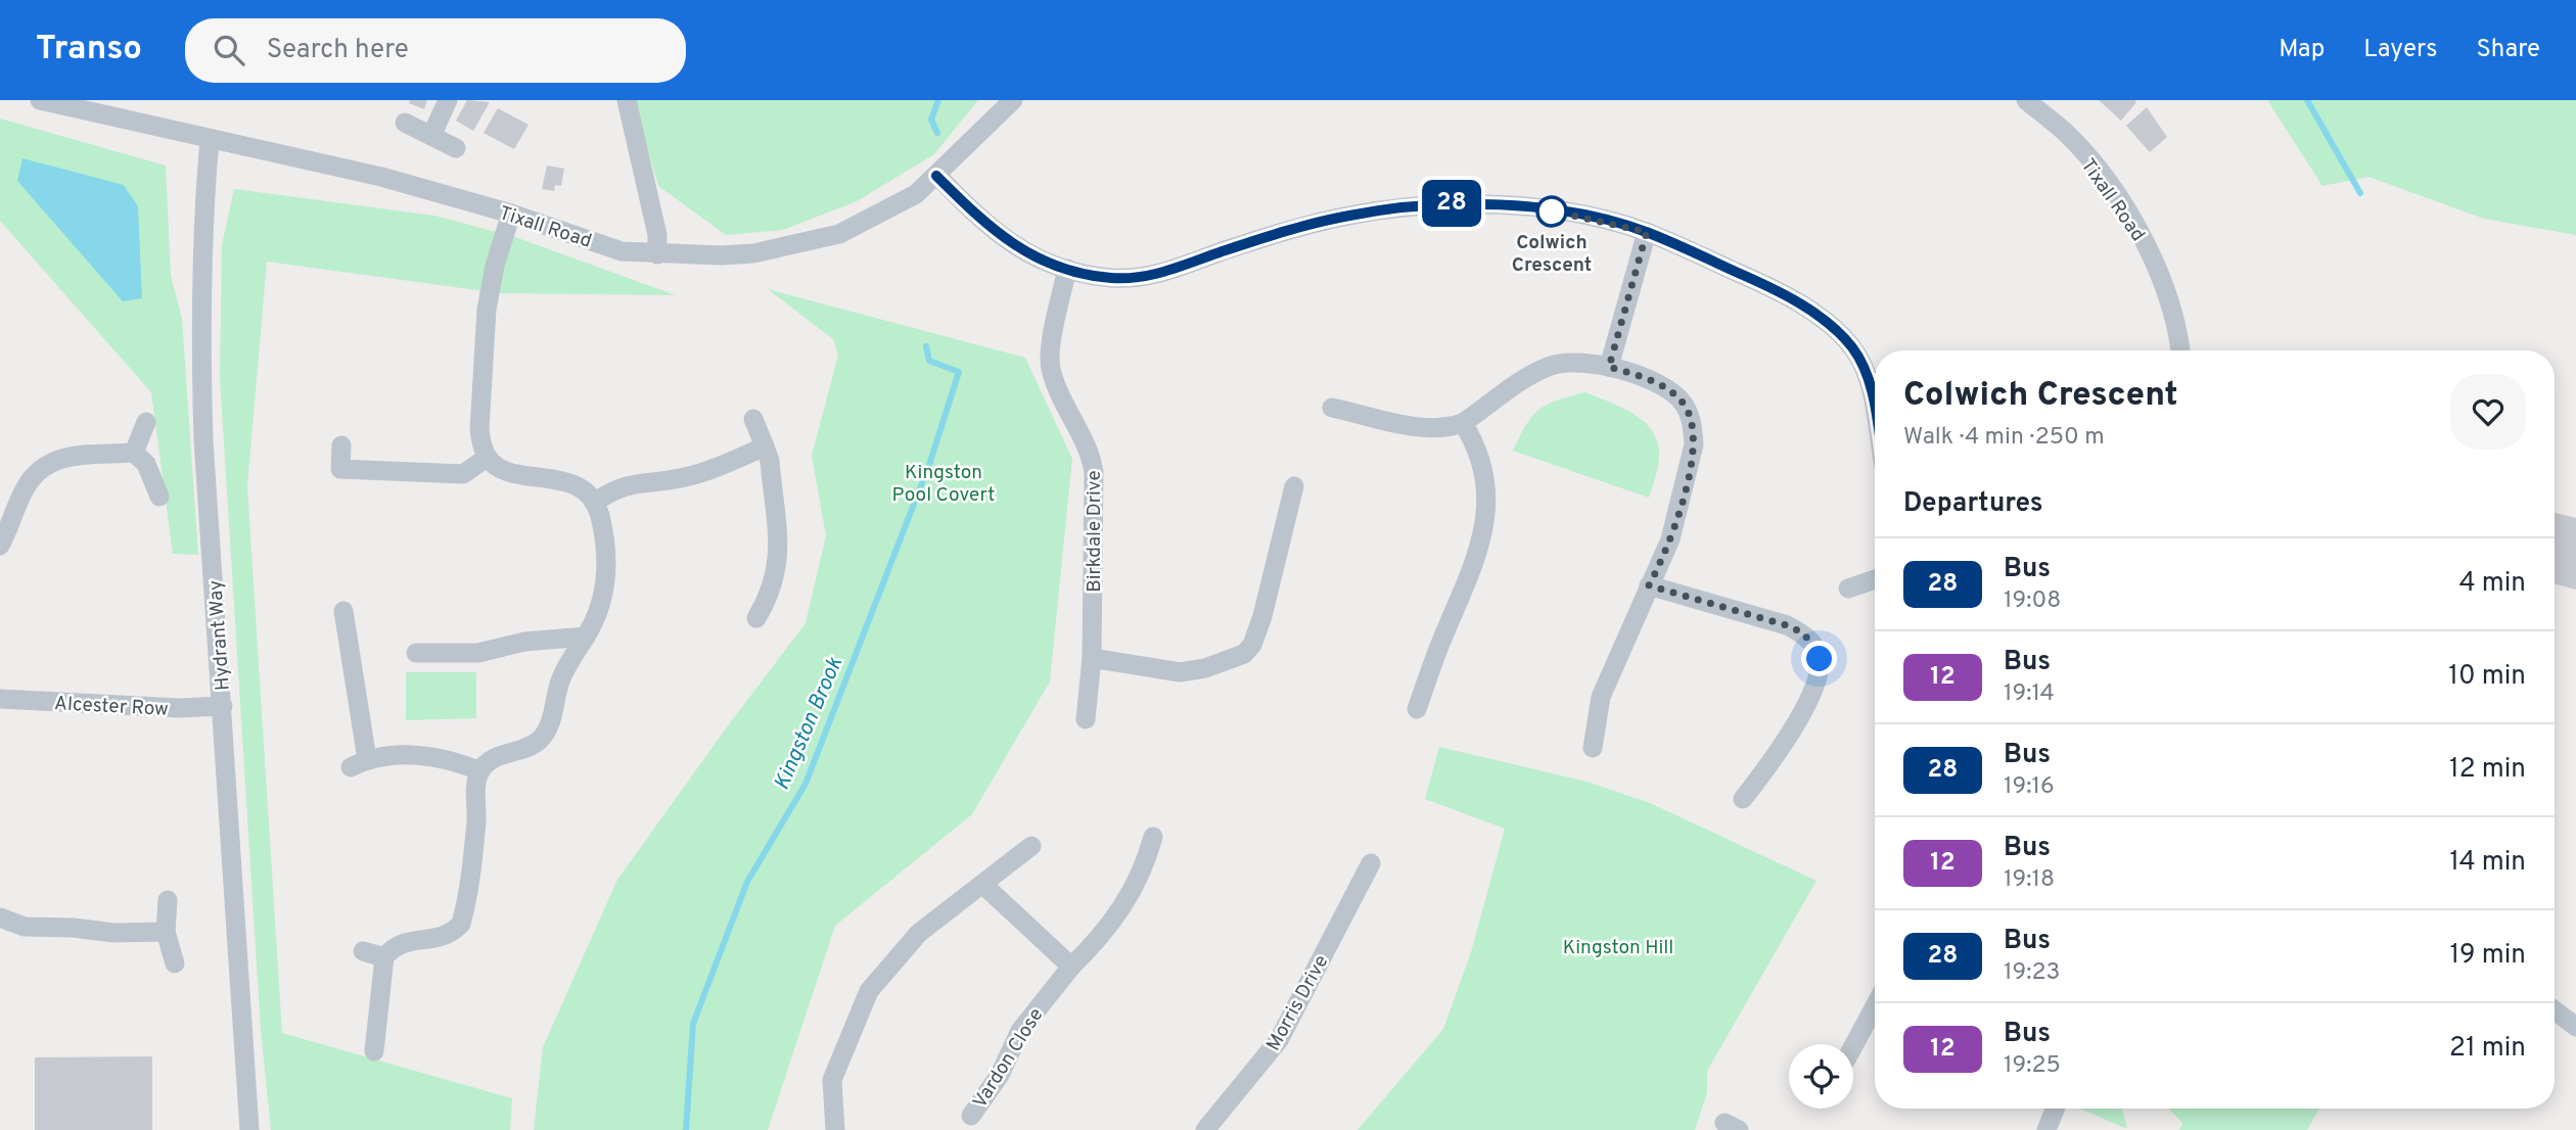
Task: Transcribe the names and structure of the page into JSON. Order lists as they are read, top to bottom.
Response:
{
  "streets": {
    "street": [
      "Tixall Road",
      "Birkdale Drive",
      "Hydrant Way",
      "Alcester Row",
      "Morris Drive",
      "Vardon Close"
    ]
  },
  "crossings": [
    ["Tixall Road", "Hydrant Way"],
    ["Hydrant Way", "Alcester Row"]
  ],
  "water": ["Kingston Brook"],
  "parks": ["Kingston Pool Covert", "Kingston Hill"],
  "places": ["Colwich Crescent"],
  "lines": ["bus line 28"],
  "page": {
    "header": "Transo",
    "search": "Search here",
    "nav": ["Map", "Layers", "Share"],
    "on_map": "28",
    "heading": [
      ["Colwich Crescent", "Walk · 4 min · 250 m"],
      "Departures"
    ],
    "list": [
      {
        "mark": "28",
        "name": "Bus",
        "note": "19:08",
        "value": "4 min"
      },
      {
        "mark": "12",
        "name": "Bus",
        "note": "19:14",
        "value": "10 min"
      },
      {
        "mark": "28",
        "name": "Bus",
        "note": "19:16",
        "value": "12 min"
      },
      {
        "mark": "12",
        "name": "Bus",
        "note": "19:18",
        "value": "14 min"
      },
      {
        "mark": "28",
        "name": "Bus",
        "note": "19:23",
        "value": "19 min"
      },
      {
        "mark": "12",
        "name": "Bus",
        "note": "19:25",
        "value": "21 min"
      }
    ]
  }
}
